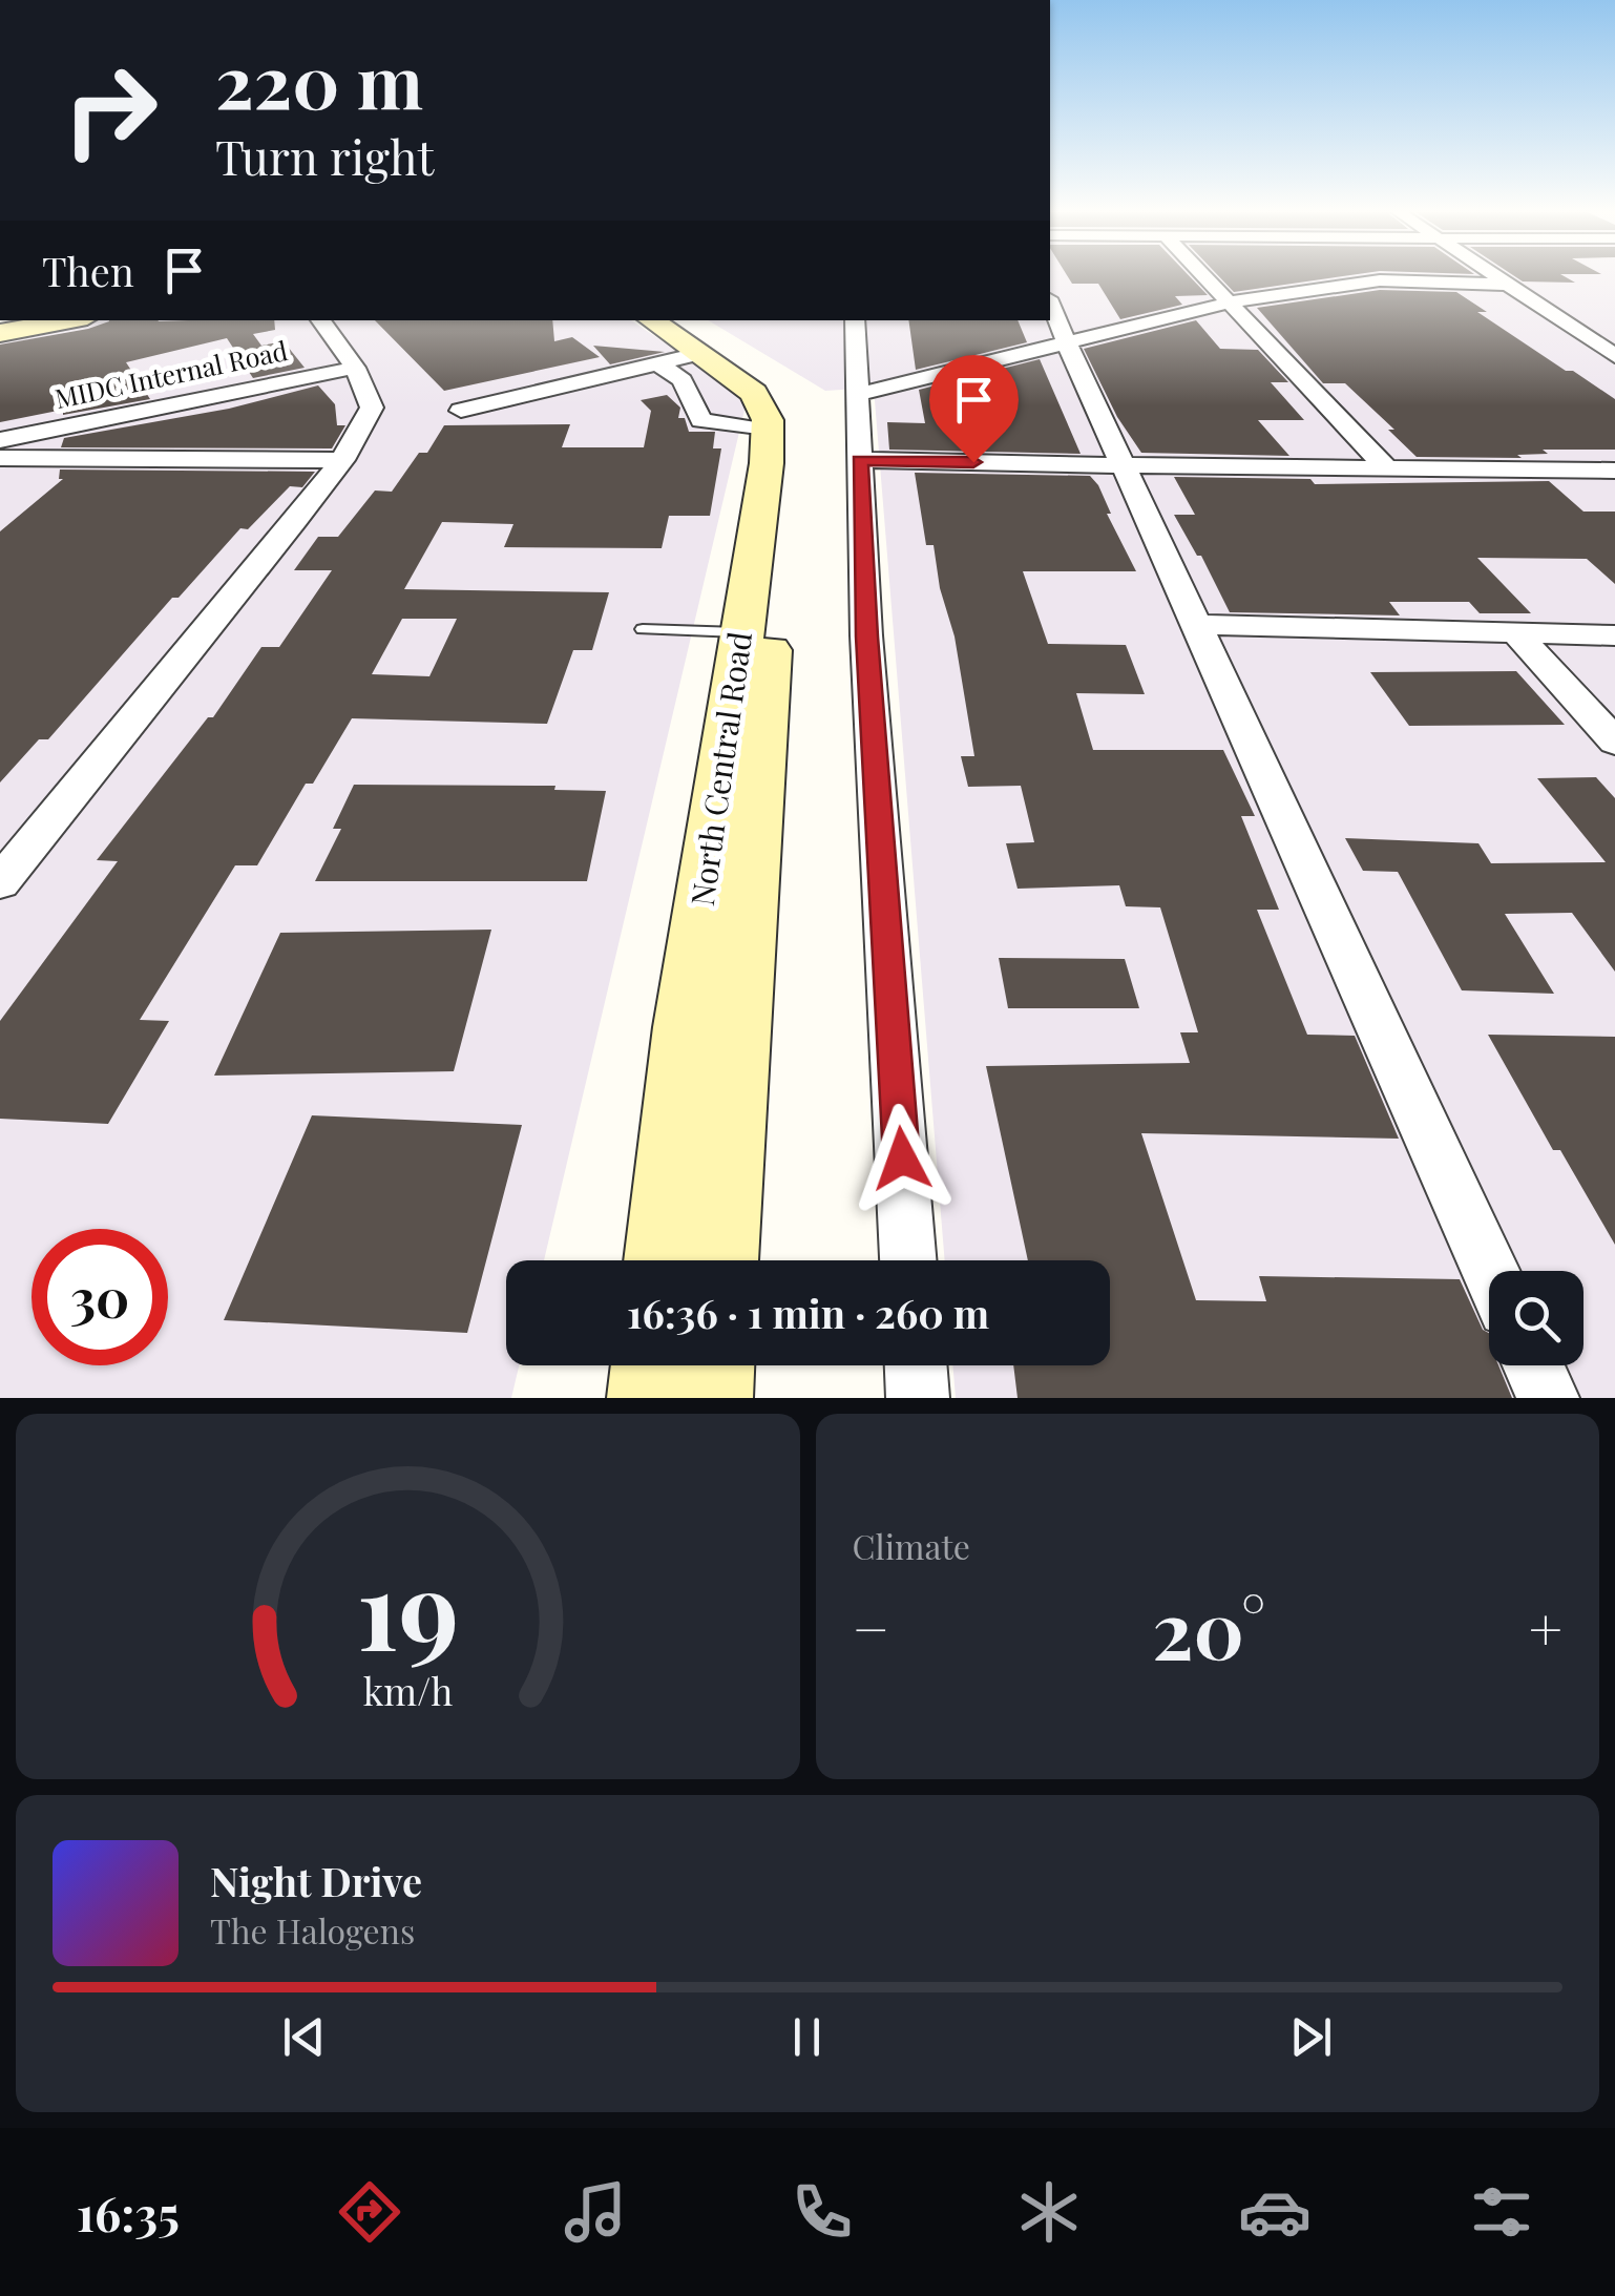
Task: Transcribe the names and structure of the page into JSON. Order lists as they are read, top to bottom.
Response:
{
  "streets": {
    "main road": ["North Central Road"],
    "street": ["MIDC Internal Road"]
  },
  "page": {
    "turn": ["220 m", "Turn right"],
    "then": "Then",
    "limit": "30",
    "trip": "16:36 · 1 min · 260 m",
    "tile": "Climate",
    "heat": ["−", "20°", "+"],
    "song": ["Night Drive", "The Halogens"],
    "tabs": "16:35",
    "gauge": ["19", "km/h"]
  }
}
